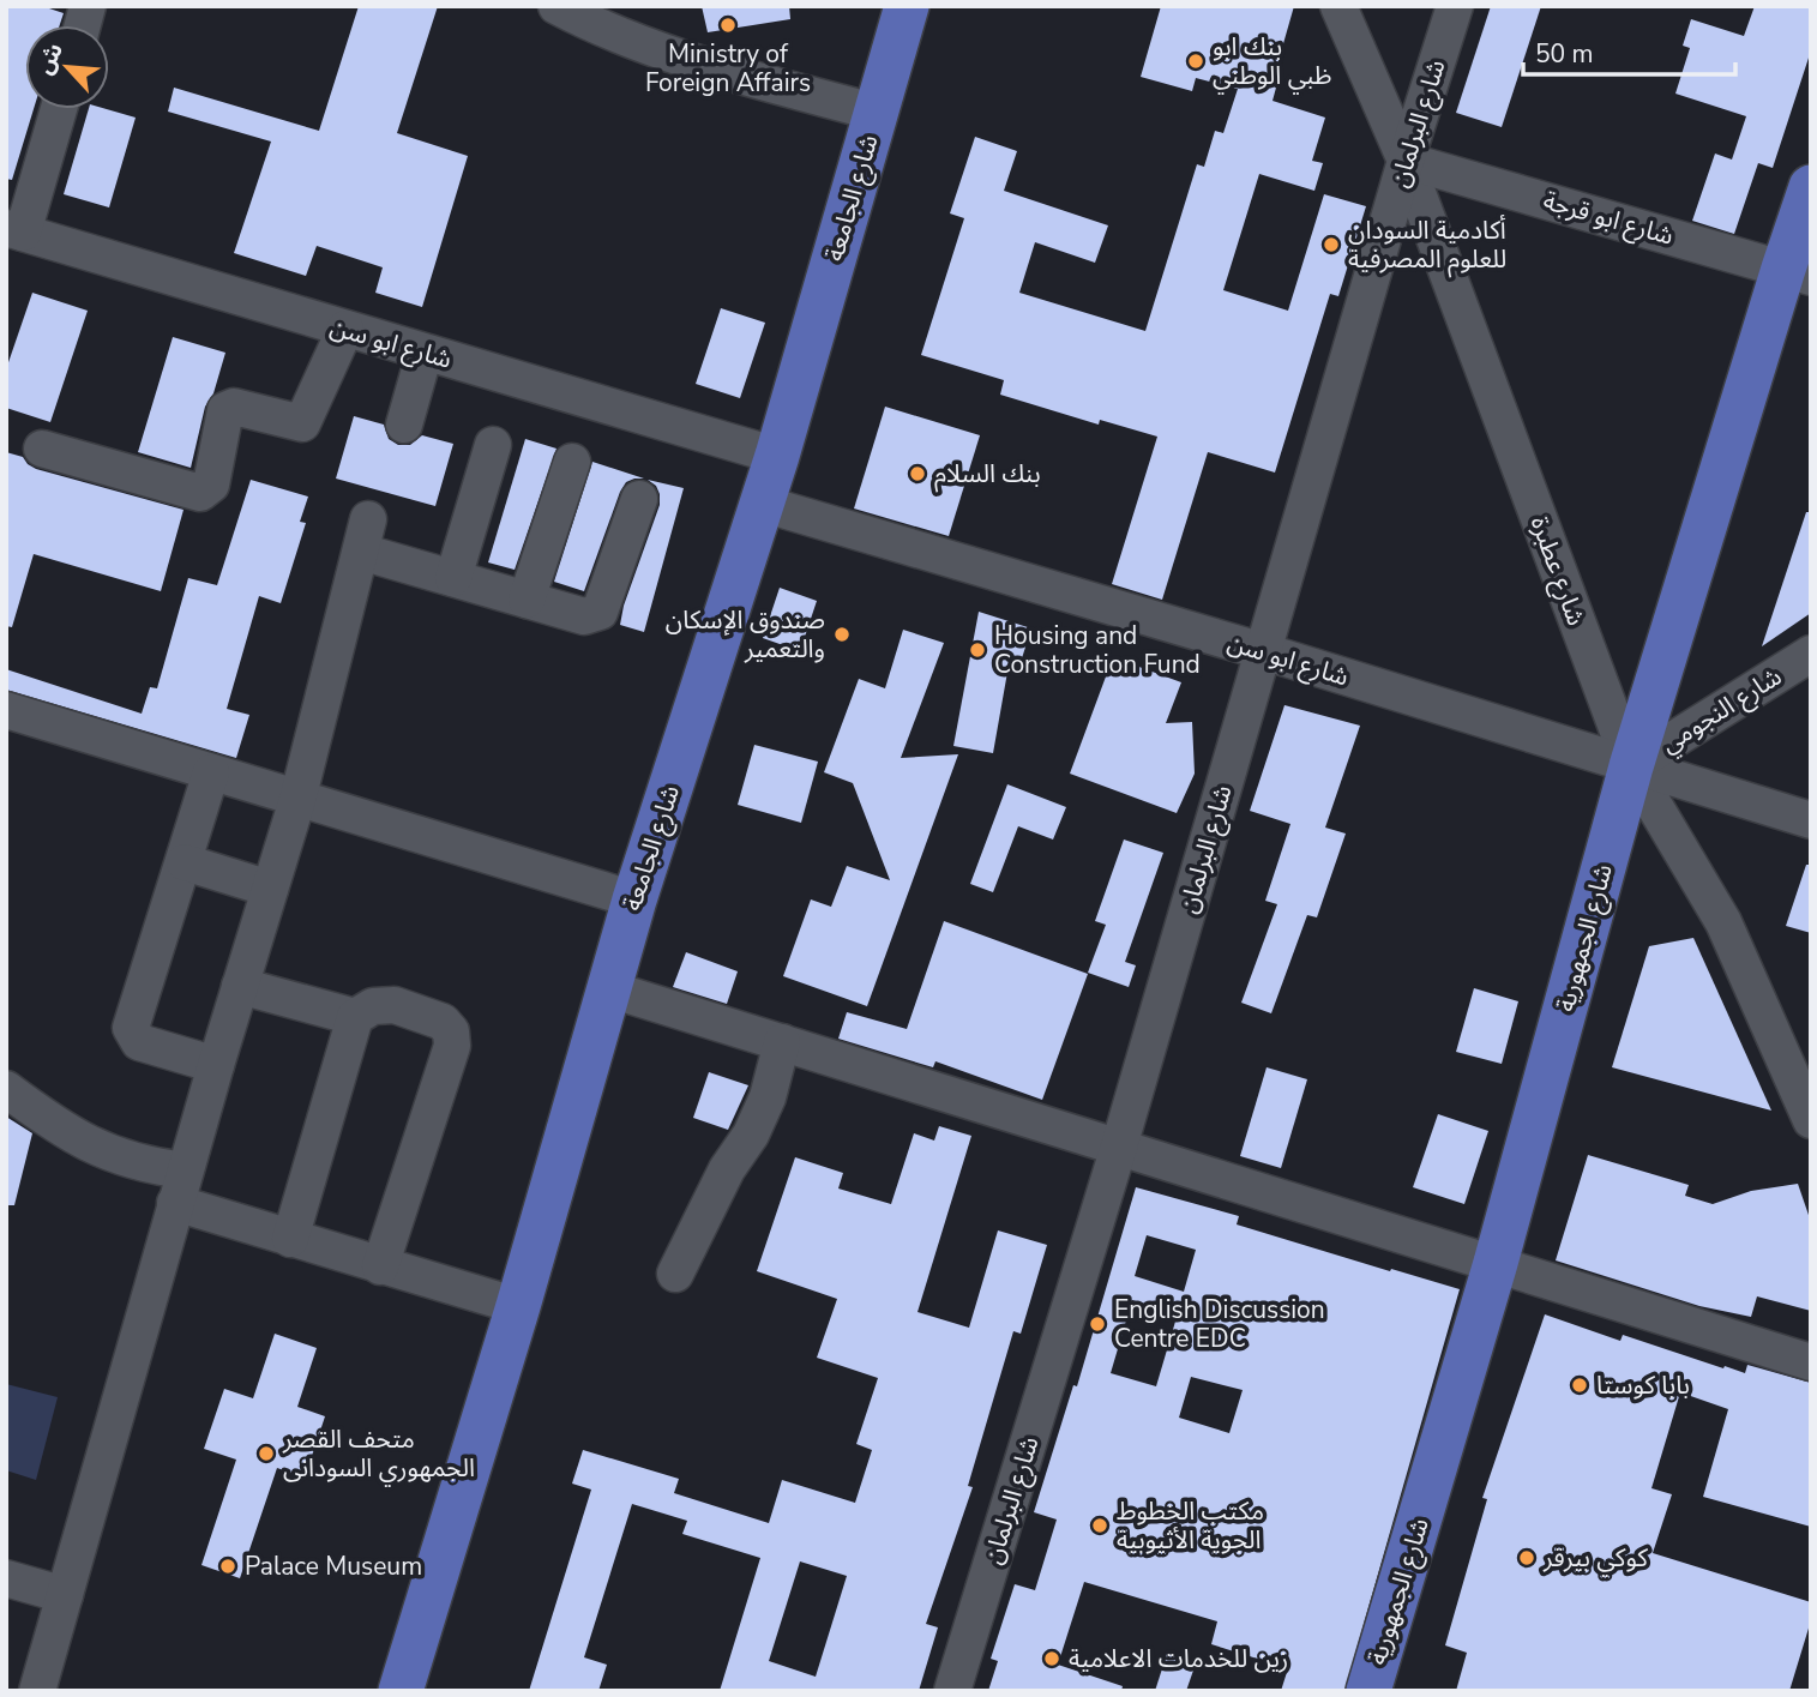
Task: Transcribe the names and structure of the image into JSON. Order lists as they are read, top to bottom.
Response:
{
  "streets": {
    "main road": ["شارع الجامعة", "شارع الجمهورية"],
    "street": [
      "شارع البرلمان",
      "شارع ابو قرجة",
      "شارع ابو سن",
      "شارع عطبرة",
      "شارع النجومي"
    ]
  },
  "crossings": [
    ["شارع البرلمان", "شارع ابو قرجة"],
    ["شارع البرلمان", "شارع ابو سن"],
    ["شارع البرلمان", "شارع عطبرة"],
    ["شارع الجامعة", "شارع ابو سن"],
    ["شارع ابو قرجة", "شارع عطبرة"],
    ["شارع ابو قرجة", "شارع الجمهورية"],
    ["شارع ابو سن", "شارع عطبرة"],
    ["شارع ابو سن", "شارع النجومي"],
    ["شارع ابو سن", "شارع الجمهورية"],
    ["شارع عطبرة", "شارع النجومي"],
    ["شارع عطبرة", "شارع الجمهورية"],
    ["شارع النجومي", "شارع الجمهورية"]
  ],
  "places": [
    "Ministry of Foreign Affairs",
    "بنك ابو ظبي الوطني",
    "أكادمية السودان للعلوم المصرفية",
    "بنك السلام",
    "صندوق الإسكان والتعمير",
    "Housing and Construction Fund",
    "English Discussion Centre EDC",
    "بابا كوستا",
    "متحف القصر الجمهوري السودانى",
    "مكتب الخطوط الجوية الأثيوبية",
    "كوكي بيرقر",
    "Palace Museum",
    "زين للخدمات الاعلامية"
  ],
  "scale_bar": "50 m",
  "north": "top left"
}
